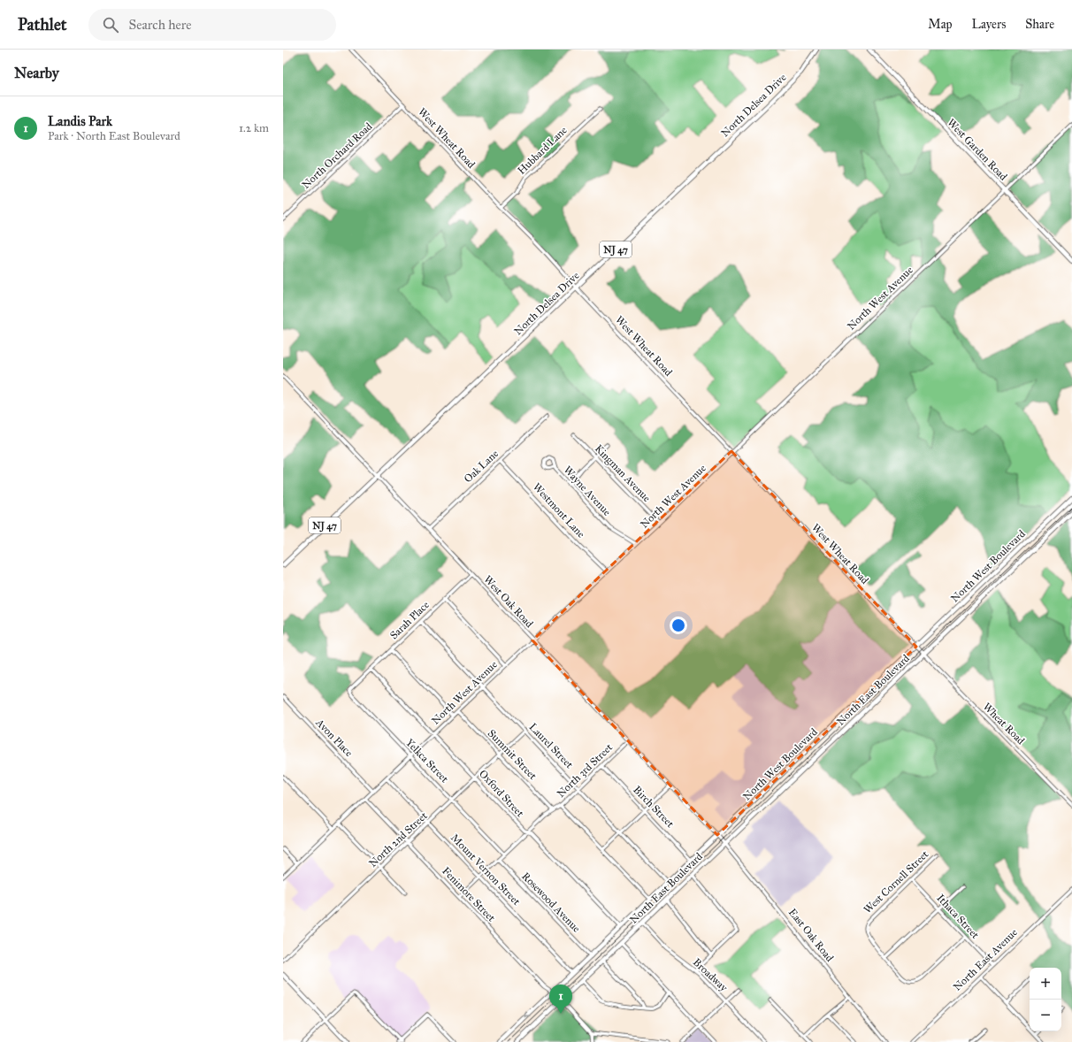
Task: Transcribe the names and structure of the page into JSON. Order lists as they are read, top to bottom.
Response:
{
  "streets": {
    "main road": [
      "North Delsea Drive",
      "West Garden Road",
      "NJ 47",
      "North West Boulevard",
      "North East Boulevard",
      "Fenimore Street"
    ],
    "street": [
      "West Wheat Road",
      "Hubbard Lane",
      "North Orchard Road",
      "North West Avenue",
      "Oak Lane",
      "Kingman Avenue",
      "Wayne Avenue",
      "Westmont Lane",
      "West Oak Road",
      "Sarah Place",
      "Wheat Road",
      "Avon Place",
      "Laurel Street",
      "Summit Street",
      "Yelkca Street",
      "North 3rd Street",
      "Oxford Street",
      "Birch Street",
      "North 2nd Street",
      "Mount Vernon Street",
      "West Cornell Street",
      "Rosewood Avenue",
      "Ithaca Street",
      "East Oak Road",
      "North East Avenue",
      "Broadway"
    ]
  },
  "crossings": [
    ["North Delsea Drive", "West Wheat Road"],
    ["North Delsea Drive", "West Oak Road"],
    ["West Wheat Road", "Hubbard Lane"],
    ["West Wheat Road", "North Orchard Road"],
    ["West Wheat Road", "North West Avenue"],
    ["West Wheat Road", "North West Boulevard"],
    ["West Wheat Road", "North East Boulevard"],
    ["West Wheat Road", "Wheat Road"],
    ["West Garden Road", "North West Avenue"],
    ["North West Avenue", "Kingman Avenue"],
    ["North West Avenue", "Wayne Avenue"],
    ["North West Avenue", "Westmont Lane"],
    ["North West Avenue", "West Oak Road"],
    ["North West Avenue", "Avon Place"],
    ["North West Avenue", "Laurel Street"],
    ["North West Avenue", "Summit Street"],
    ["North West Avenue", "Yelkca Street"],
    ["North West Avenue", "Oxford Street"],
    ["North West Avenue", "Mount Vernon Street"],
    ["North West Avenue", "Fenimore Street"],
    ["Oak Lane", "Westmont Lane"],
    ["Oak Lane", "West Oak Road"],
    ["North West Boulevard", "West Oak Road"],
    ["North West Boulevard", "Laurel Street"],
    ["North West Boulevard", "Oxford Street"],
    ["North West Boulevard", "Birch Street"],
    ["North West Boulevard", "Mount Vernon Street"],
    ["North West Boulevard", "Fenimore Street"],
    ["North West Boulevard", "Rosewood Avenue"],
    ["West Oak Road", "Sarah Place"],
    ["West Oak Road", "North 3rd Street"],
    ["West Oak Road", "East Oak Road"],
    ["Sarah Place", "Laurel Street"],
    ["Sarah Place", "Yelkca Street"],
    ["Sarah Place", "Oxford Street"],
    ["North East Boulevard", "Wheat Road"],
    ["North East Boulevard", "Fenimore Street"],
    ["North East Boulevard", "East Oak Road"],
    ["North East Boulevard", "Broadway"],
    ["Laurel Street", "North 3rd Street"],
    ["Laurel Street", "North 2nd Street"],
    ["Summit Street", "North 3rd Street"],
    ["Summit Street", "North 2nd Street"],
    ["Yelkca Street", "North 3rd Street"],
    ["Yelkca Street", "North 2nd Street"],
    ["North 3rd Street", "Oxford Street"],
    ["North 3rd Street", "Birch Street"],
    ["North 3rd Street", "Mount Vernon Street"],
    ["North 3rd Street", "Fenimore Street"],
    ["North 3rd Street", "Rosewood Avenue"],
    ["Oxford Street", "North 2nd Street"],
    ["North 2nd Street", "Mount Vernon Street"],
    ["North 2nd Street", "Fenimore Street"],
    ["West Cornell Street", "Ithaca Street"],
    ["Ithaca Street", "North East Avenue"]
  ],
  "page": {
    "header": "Pathlet",
    "search": "Search here",
    "nav": ["Map", "Layers", "Share"],
    "heading": "Nearby",
    "list": [
      {
        "mark": "1",
        "name": "Landis Park",
        "note": "Park · North East Boulevard",
        "value": "1.2 km"
      }
    ],
    "map_buttons": ["+", "−"],
    "pins": "1"
  }
}
